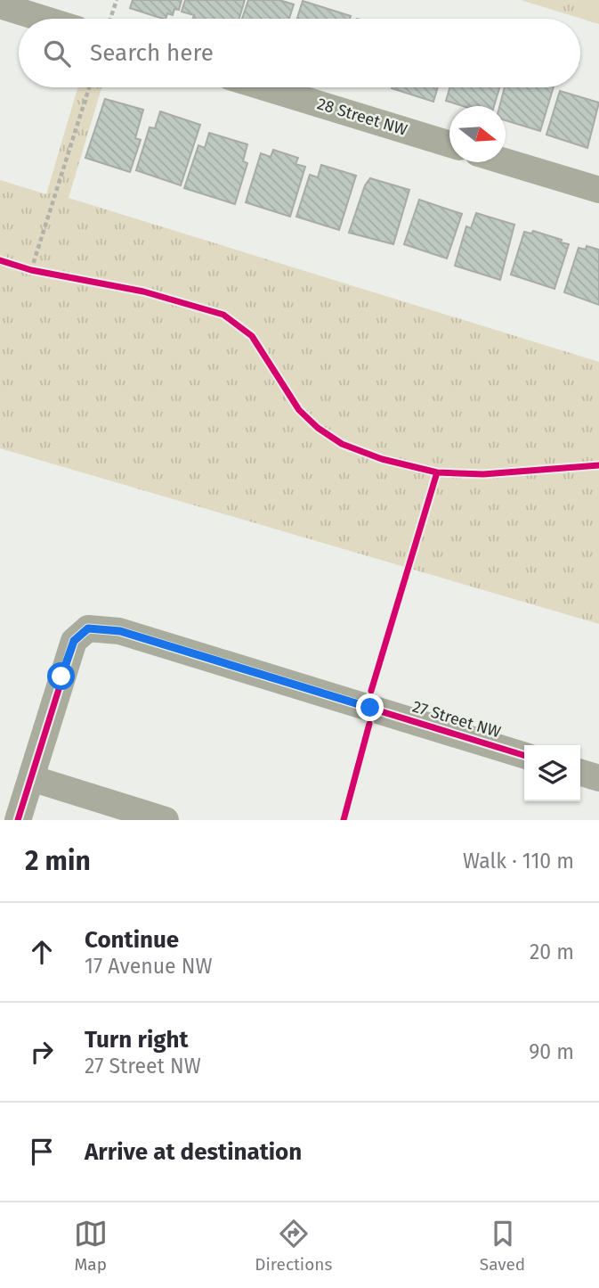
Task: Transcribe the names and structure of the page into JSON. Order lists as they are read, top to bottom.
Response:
{
  "streets": {
    "street": ["28 Street NW", "27 Street NW"]
  },
  "north": "right",
  "page": {
    "search": "Search here",
    "heading": ["2 min", "Walk · 110 m"],
    "list": [
      ["Continue", "17 Avenue NW", "20 m"],
      ["Turn right", "27 Street NW", "90 m"],
      "Arrive at destination"
    ],
    "nav": ["Map", "Directions", "Saved"]
  }
}
